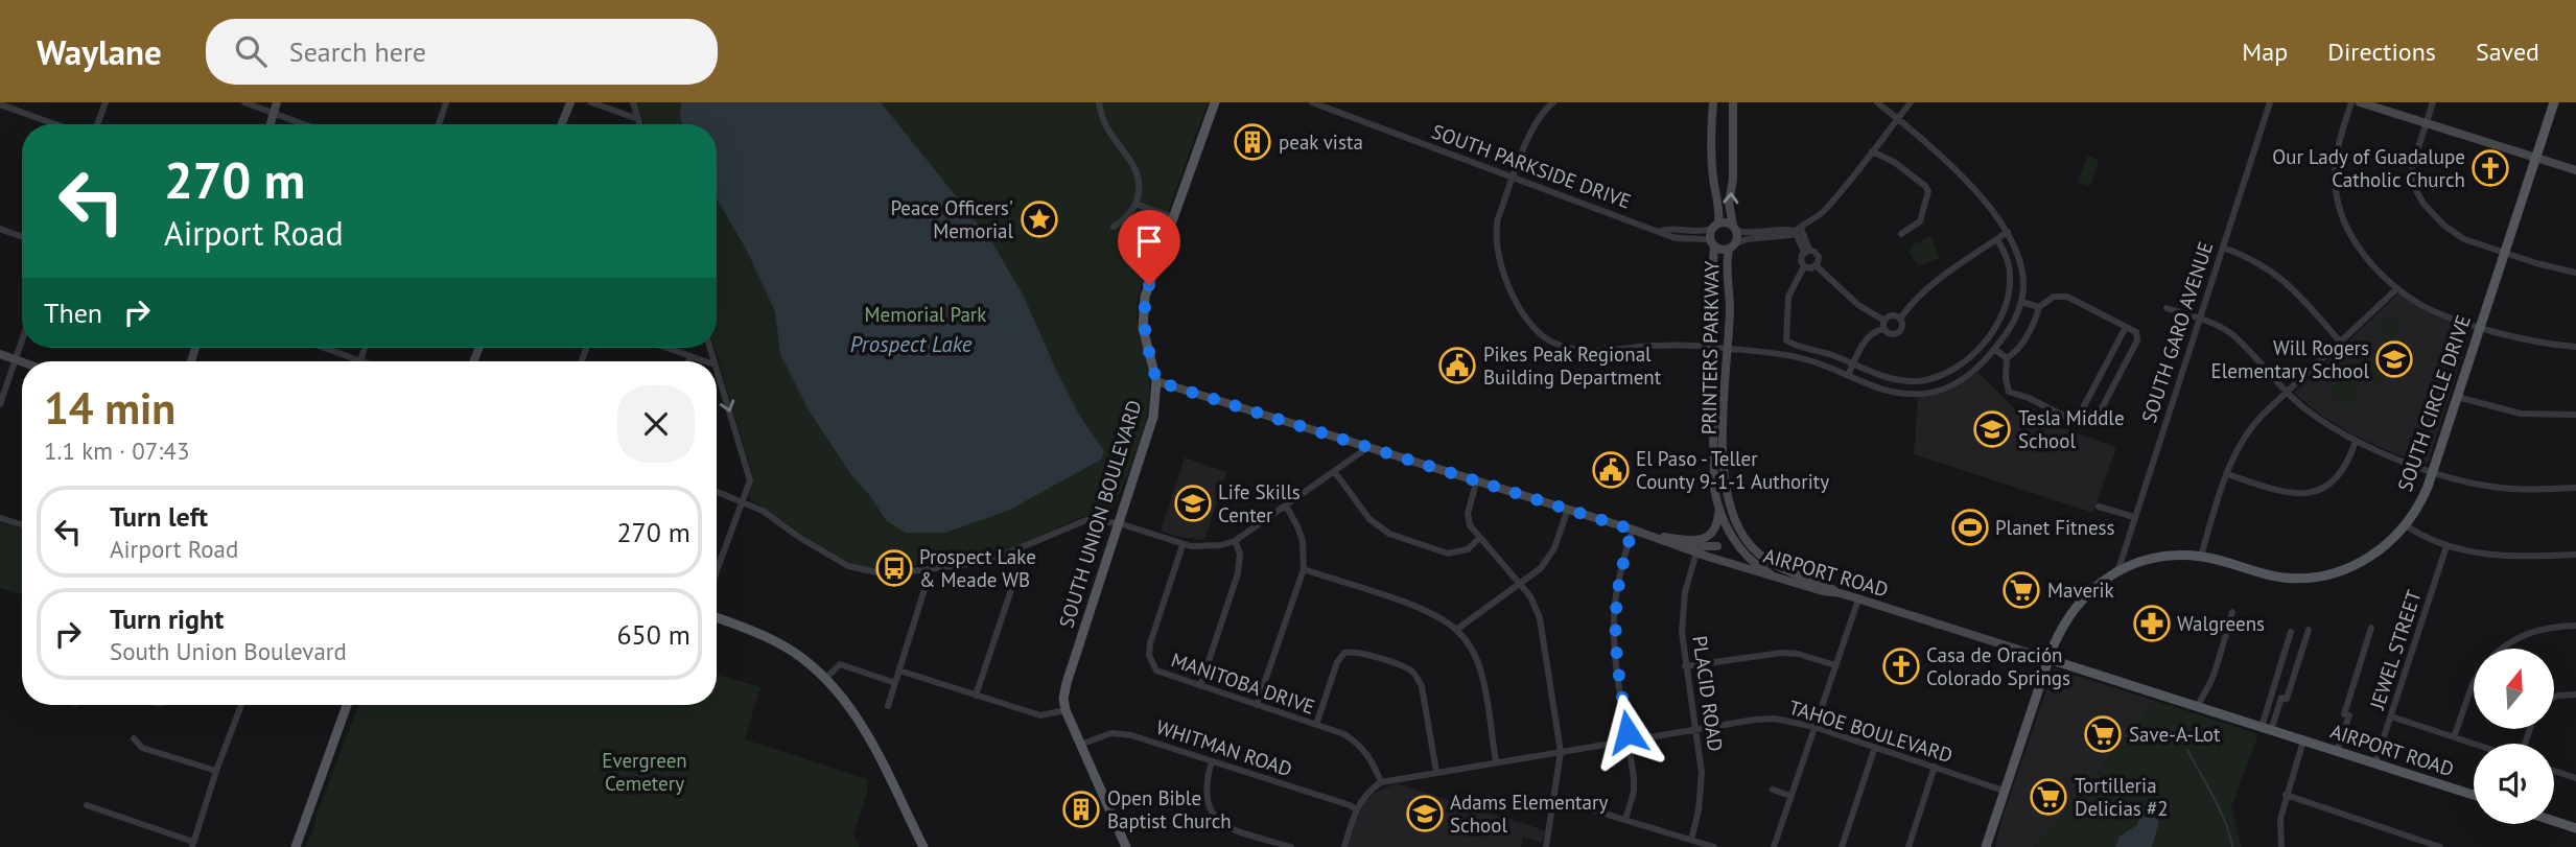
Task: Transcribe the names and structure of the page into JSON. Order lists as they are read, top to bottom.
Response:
{
  "streets": {
    "main road": [
      "SOUTH PARKSIDE DRIVE",
      "PRINTERS PARKWAY",
      "SOUTH CIRCLE DRIVE",
      "SOUTH UNION BOULEVARD",
      "AIRPORT ROAD"
    ],
    "street": [
      "SOUTH GARO AVENUE",
      "JEWEL STREET",
      "MANITOBA DRIVE",
      "PLACID ROAD",
      "TAHOE BOULEVARD",
      "WHITMAN ROAD"
    ]
  },
  "crossings": [
    ["SOUTH PARKSIDE DRIVE", "PRINTERS PARKWAY"],
    ["SOUTH GARO AVENUE", "SOUTH CIRCLE DRIVE"],
    ["PRINTERS PARKWAY", "AIRPORT ROAD"],
    ["SOUTH CIRCLE DRIVE", "AIRPORT ROAD"],
    ["SOUTH CIRCLE DRIVE", "TAHOE BOULEVARD"],
    ["SOUTH UNION BOULEVARD", "AIRPORT ROAD"],
    ["SOUTH UNION BOULEVARD", "WHITMAN ROAD"],
    ["AIRPORT ROAD", "JEWEL STREET"],
    ["AIRPORT ROAD", "PLACID ROAD"],
    ["MANITOBA DRIVE", "TAHOE BOULEVARD"],
    ["PLACID ROAD", "TAHOE BOULEVARD"]
  ],
  "water": ["Prospect Lake"],
  "parks": ["Memorial Park", "Evergreen Cemetery"],
  "places": {
    "building": ["peak vista", "Open Bible Baptist Church"],
    "church": ["Our Lady of Guadalupe Catholic Church", "Casa de Oración Colorado Springs"],
    "place": ["Peace Officers' Memorial"],
    "school or university": [
      "Will Rogers Elementary School",
      "Tesla Middle School",
      "Life Skills Center",
      "Adams Elementary School"
    ],
    "public building": ["Pikes Peak Regional Building Department", "El Paso - Teller County 9-1-1 Authority"],
    "sports": ["Planet Fitness"],
    "bus stop": ["Prospect Lake & Meade WB"],
    "supermarket": ["Maverik", "Save-A-Lot", "Tortilleria Delicias #2"],
    "pharmacy": ["Walgreens"]
  },
  "north": "top",
  "page": {
    "header": "Waylane",
    "search": "Search here",
    "nav": ["Map", "Directions", "Saved"],
    "turn": ["270 m", "Airport Road"],
    "then": "Then",
    "heading": ["14 min", "1.1 km · 07:43"],
    "list": [
      {
        "name": "Turn left",
        "note": "Airport Road",
        "value": "270 m"
      },
      {
        "name": "Turn right",
        "note": "South Union Boulevard",
        "value": "650 m"
      }
    ]
  }
}
